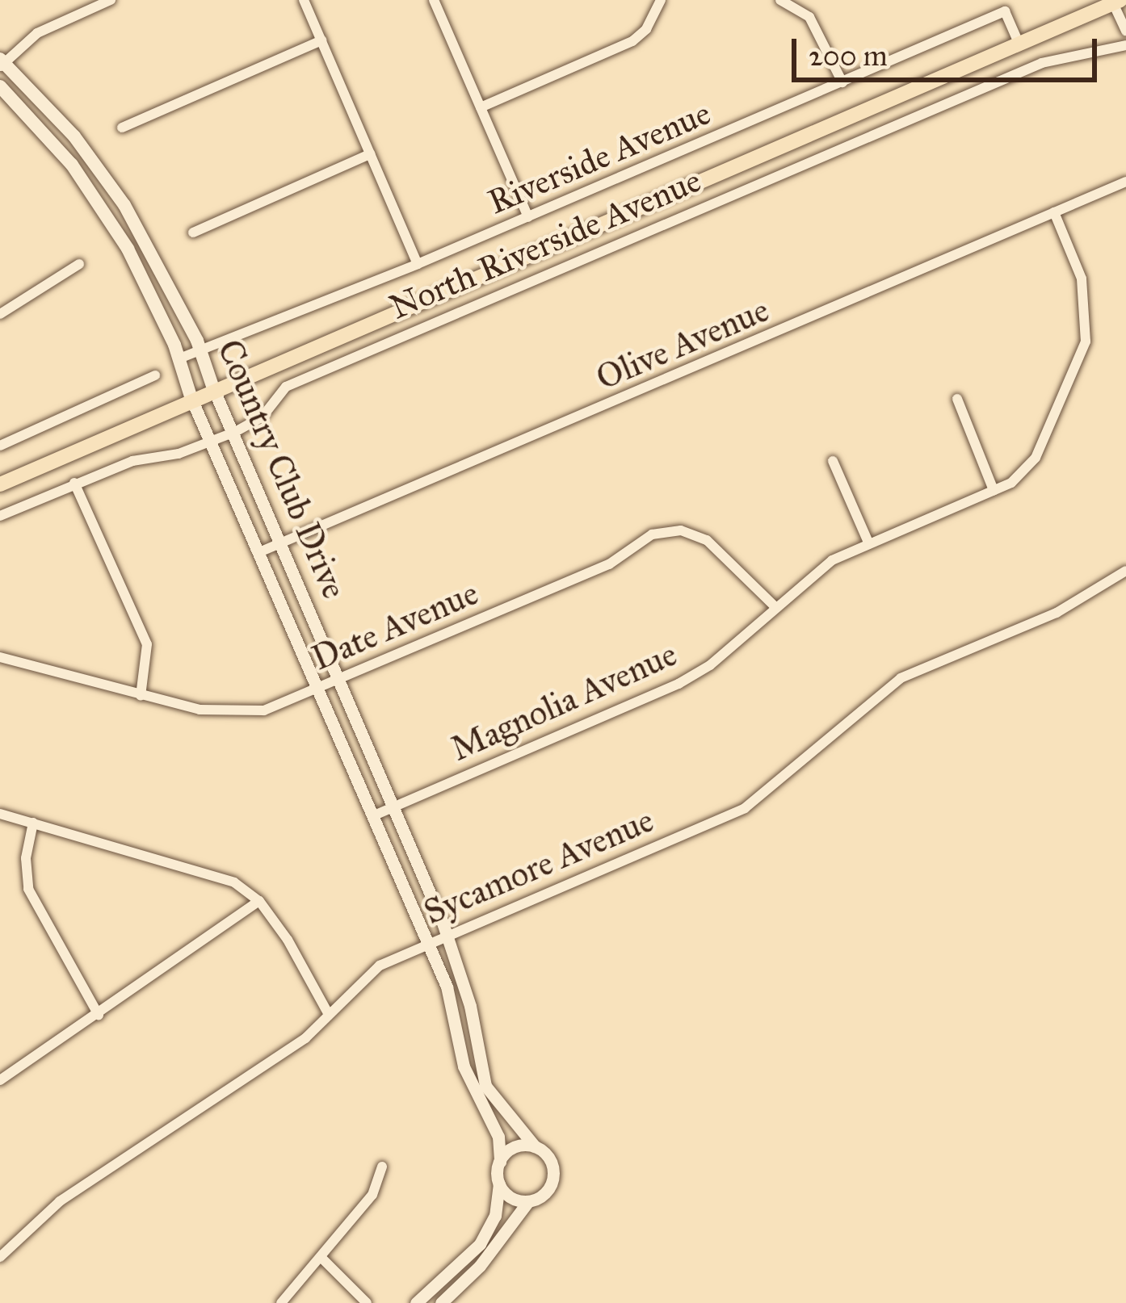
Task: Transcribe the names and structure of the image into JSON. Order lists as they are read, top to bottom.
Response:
{
  "streets": {
    "main road": ["North Riverside Avenue", "Country Club Drive"],
    "street": [
      "Riverside Avenue",
      "Olive Avenue",
      "Date Avenue",
      "Magnolia Avenue",
      "Sycamore Avenue"
    ]
  },
  "crossings": [
    ["Riverside Avenue", "North Riverside Avenue"],
    ["Riverside Avenue", "Country Club Drive"],
    ["North Riverside Avenue", "Country Club Drive"],
    ["Olive Avenue", "Country Club Drive"],
    ["Olive Avenue", "Magnolia Avenue"],
    ["Country Club Drive", "Date Avenue"],
    ["Country Club Drive", "Magnolia Avenue"],
    ["Country Club Drive", "Sycamore Avenue"],
    ["Date Avenue", "Magnolia Avenue"]
  ],
  "scale_bar": "200 m"
}
